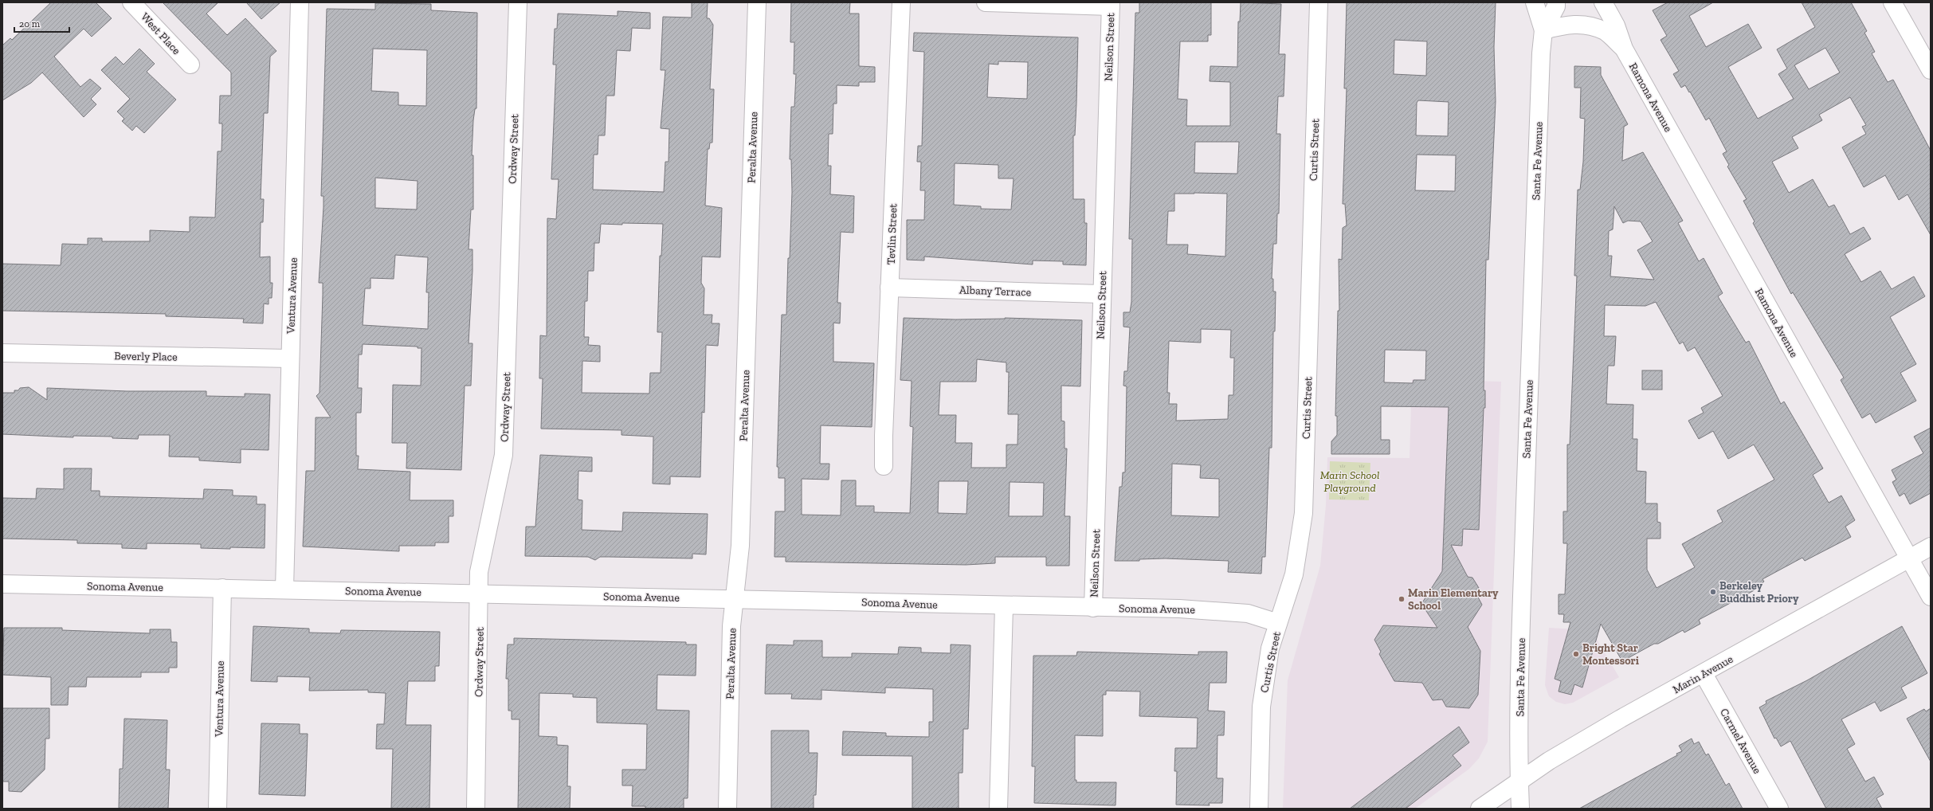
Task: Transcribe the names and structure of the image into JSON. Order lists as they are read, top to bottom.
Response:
{
  "streets": {
    "street": [
      "West Place",
      "Neilson Street",
      "Ramona Avenue",
      "Peralta Avenue",
      "Ordway Street",
      "Curtis Street",
      "Santa Fe Avenue",
      "Tevlin Street",
      "Albany Terrace",
      "Ventura Avenue",
      "Beverly Place",
      "Sonoma Avenue",
      "Marin Avenue",
      "Carmel Avenue"
    ]
  },
  "crossings": [
    ["Neilson Street", "Albany Terrace"],
    ["Neilson Street", "Sonoma Avenue"],
    ["Ramona Avenue", "Santa Fe Avenue"],
    ["Ramona Avenue", "Marin Avenue"],
    ["Peralta Avenue", "Sonoma Avenue"],
    ["Ordway Street", "Sonoma Avenue"],
    ["Curtis Street", "Sonoma Avenue"],
    ["Santa Fe Avenue", "Marin Avenue"],
    ["Tevlin Street", "Albany Terrace"],
    ["Ventura Avenue", "Beverly Place"],
    ["Ventura Avenue", "Sonoma Avenue"],
    ["Marin Avenue", "Carmel Avenue"]
  ],
  "parks": ["Marin School Playground"],
  "places": ["Berkeley Buddhist Priory", "Marin Elementary School", "Bright Star Montessori"],
  "scale_bar": "20 m"
}
